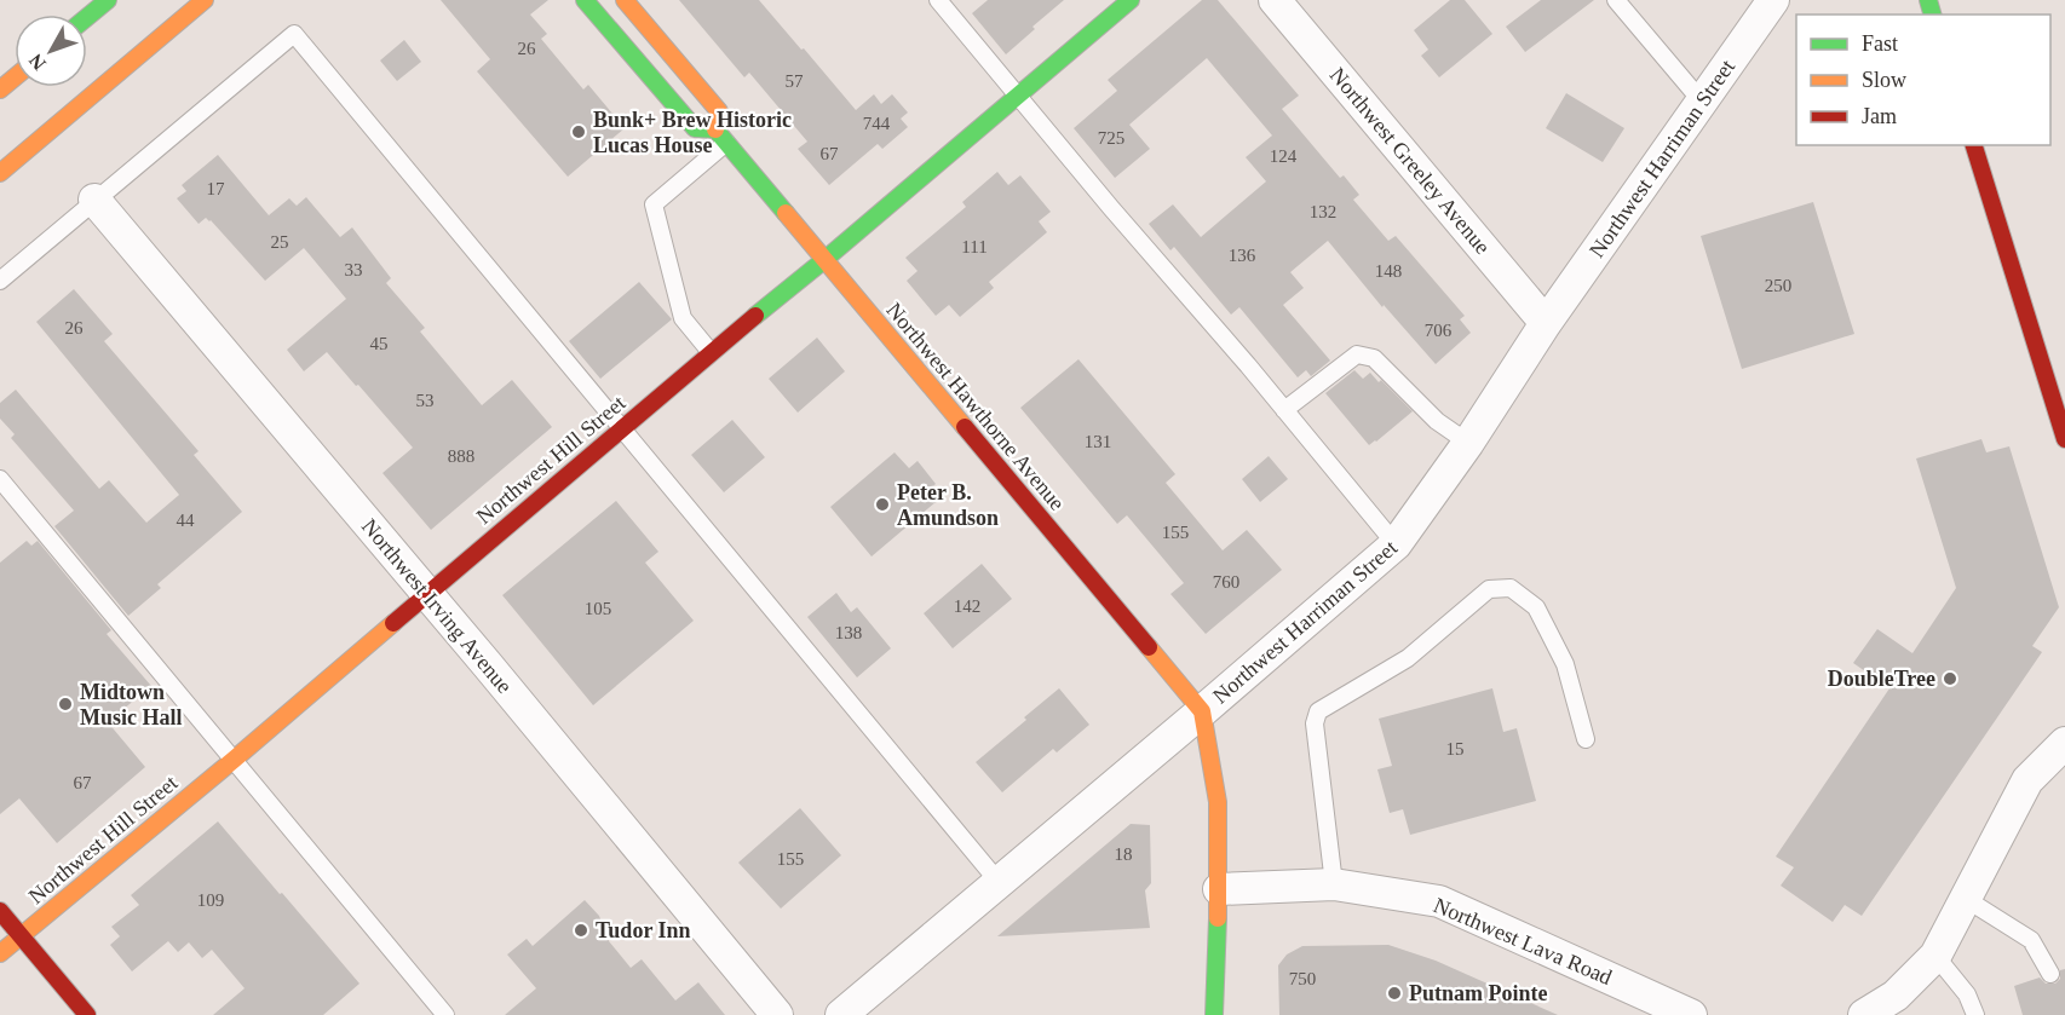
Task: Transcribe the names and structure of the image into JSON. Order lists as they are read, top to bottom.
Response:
{
  "streets": {
    "main road": ["Northwest Hawthorne Avenue", "Northwest Hill Street"],
    "street": [
      "Northwest Harriman Street",
      "Northwest Greeley Avenue",
      "Northwest Irving Avenue",
      "Northwest Lava Road"
    ]
  },
  "crossings": [
    ["Northwest Harriman Street", "Northwest Greeley Avenue"],
    ["Northwest Harriman Street", "Northwest Hawthorne Avenue"],
    ["Northwest Hawthorne Avenue", "Northwest Hill Street"],
    ["Northwest Hill Street", "Northwest Irving Avenue"]
  ],
  "places": [
    "Bunk+ Brew Historic Lucas House",
    "Peter B. Amundson",
    "DoubleTree",
    "Midtown Music Hall",
    "Tudor Inn",
    "Putnam Pointe"
  ],
  "house_numbers": [
    "26",
    "57",
    "744",
    "725",
    "67",
    "124",
    "17",
    "132",
    "25",
    "111",
    "136",
    "33",
    "148",
    "250",
    "26",
    "706",
    "45",
    "53",
    "131",
    "888",
    "44",
    "155",
    "760",
    "142",
    "105",
    "138",
    "15",
    "67",
    "18",
    "155",
    "109",
    "750"
  ],
  "legend": ["Fast", "Slow", "Jam"],
  "north": "bottom left"
}
